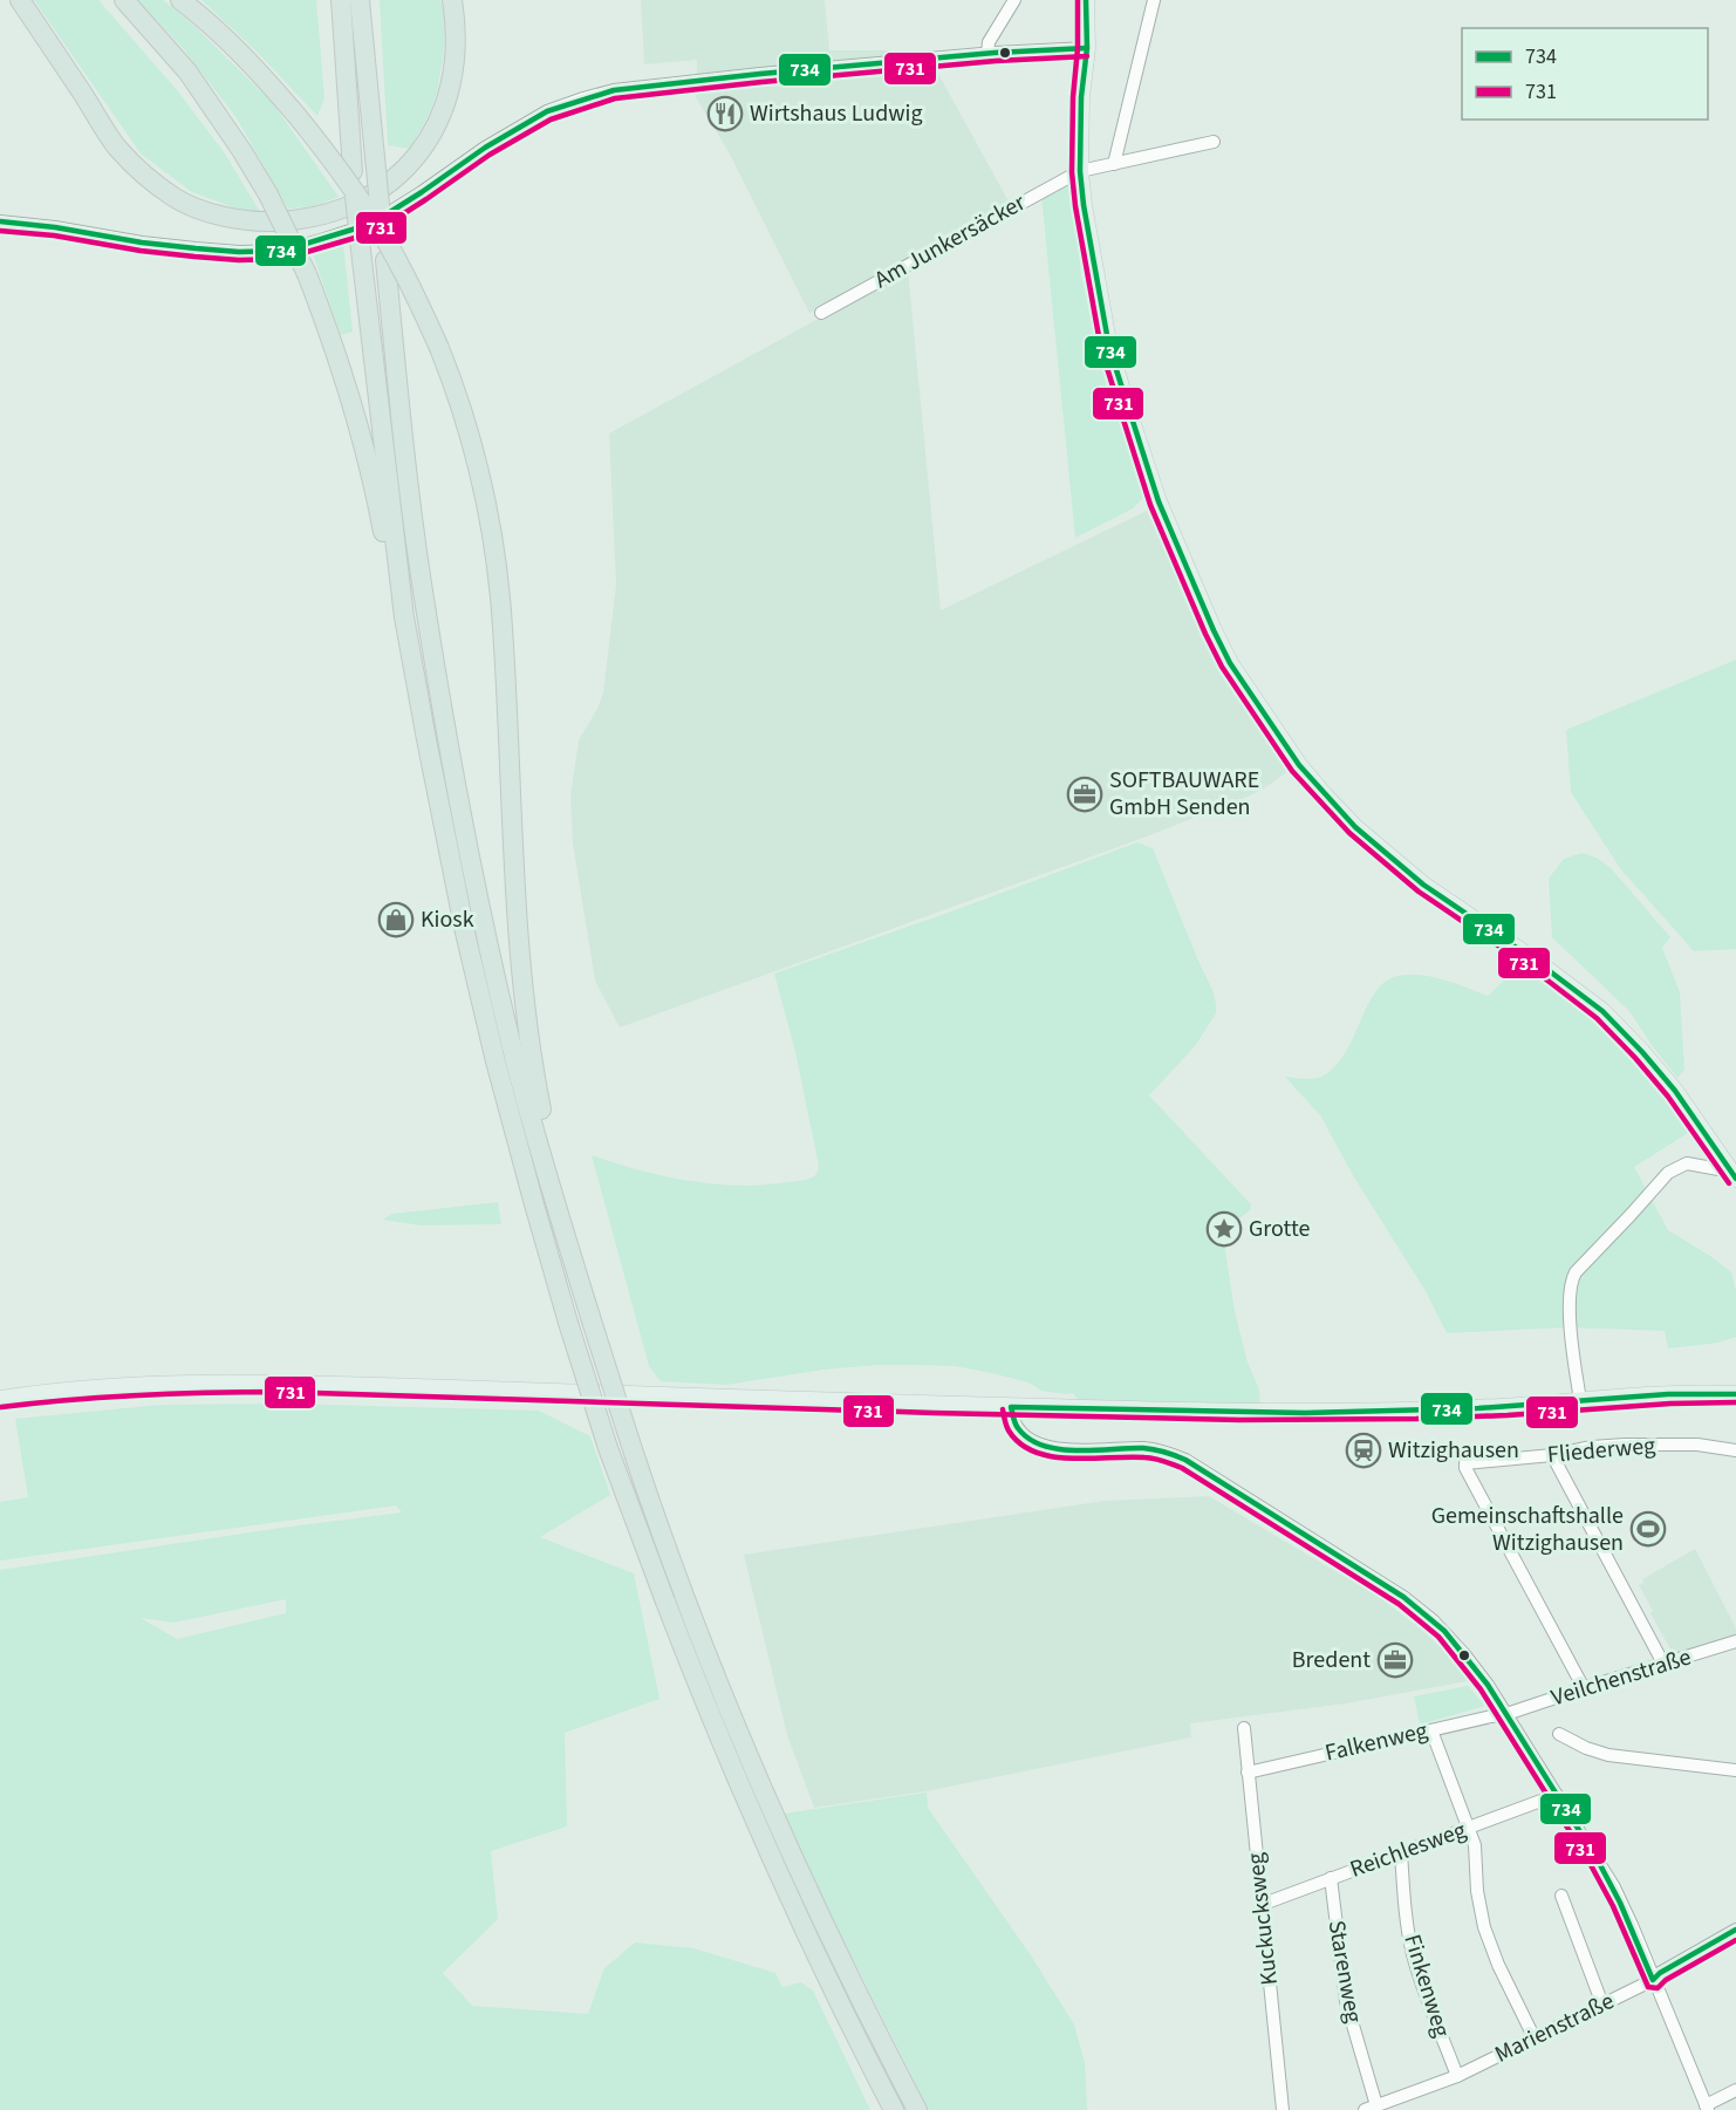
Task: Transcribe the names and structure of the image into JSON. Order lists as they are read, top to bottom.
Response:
{
  "streets": {
    "street": [
      "Am Junkersäcker",
      "Fliederweg",
      "Veilchenstraße",
      "Falkenweg",
      "Reichlesweg",
      "Kuckucksweg",
      "Starenweg",
      "Finkenweg",
      "Marienstraße"
    ]
  },
  "crossings": [
    ["Fliederweg", "Veilchenstraße"],
    ["Veilchenstraße", "Falkenweg"],
    ["Falkenweg", "Kuckucksweg"],
    ["Reichlesweg", "Kuckucksweg"],
    ["Reichlesweg", "Starenweg"],
    ["Reichlesweg", "Finkenweg"],
    ["Starenweg", "Marienstraße"],
    ["Finkenweg", "Marienstraße"]
  ],
  "places": {
    "restaurant": ["Wirtshaus Ludwig"],
    "office": ["SOFTBAUWARE GmbH Senden", "Bredent"],
    "shop": ["Kiosk"],
    "place": ["Grotte"],
    "station": ["Witzighausen"],
    "sports": ["Gemeinschaftshalle Witzighausen"]
  },
  "lines": ["transit line 734", "transit line 731"],
  "legend": ["734", "731"]
}
